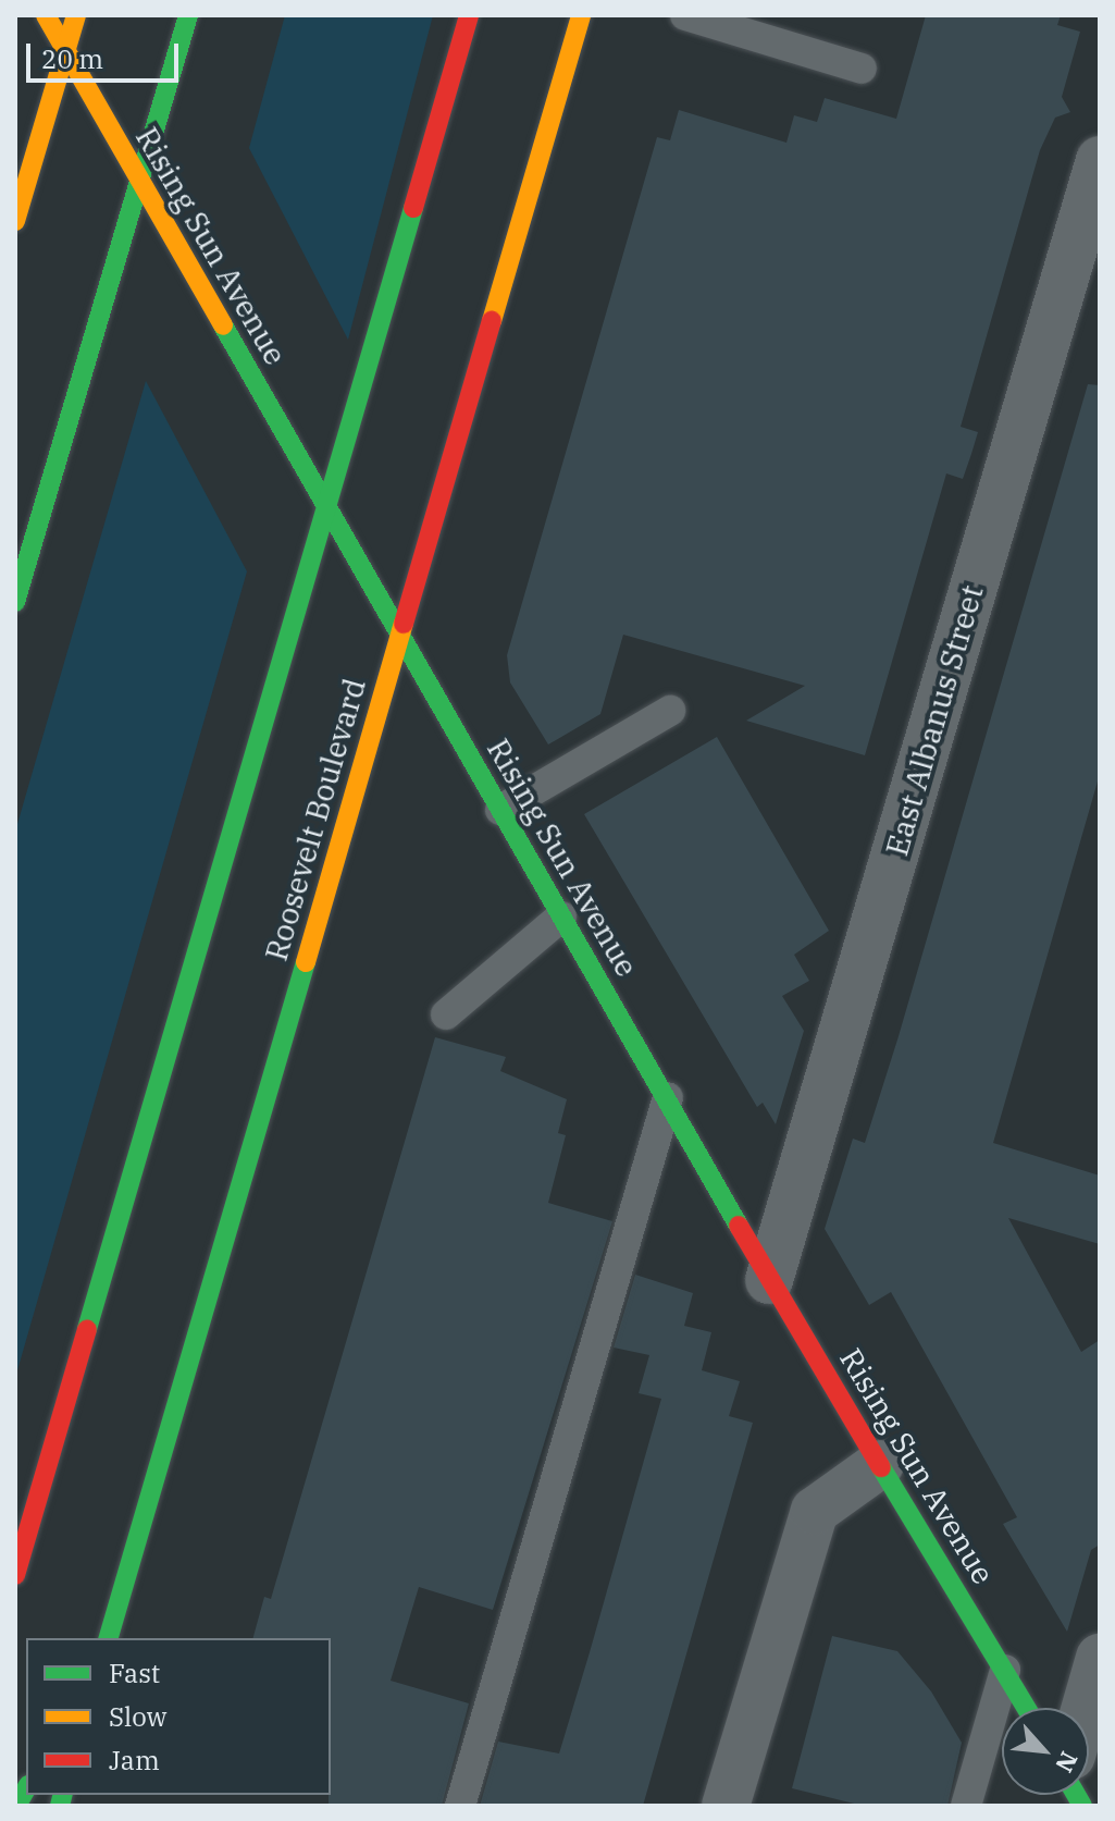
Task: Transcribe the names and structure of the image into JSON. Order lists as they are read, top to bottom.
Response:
{
  "streets": {
    "main road": ["Rising Sun Avenue", "Roosevelt Boulevard"],
    "street": ["East Albanus Street"]
  },
  "crossings": [
    ["Rising Sun Avenue", "East Albanus Street"],
    ["Rising Sun Avenue", "Roosevelt Boulevard"]
  ],
  "legend": ["Fast", "Slow", "Jam"],
  "scale_bar": "20 m",
  "north": "bottom right"
}
